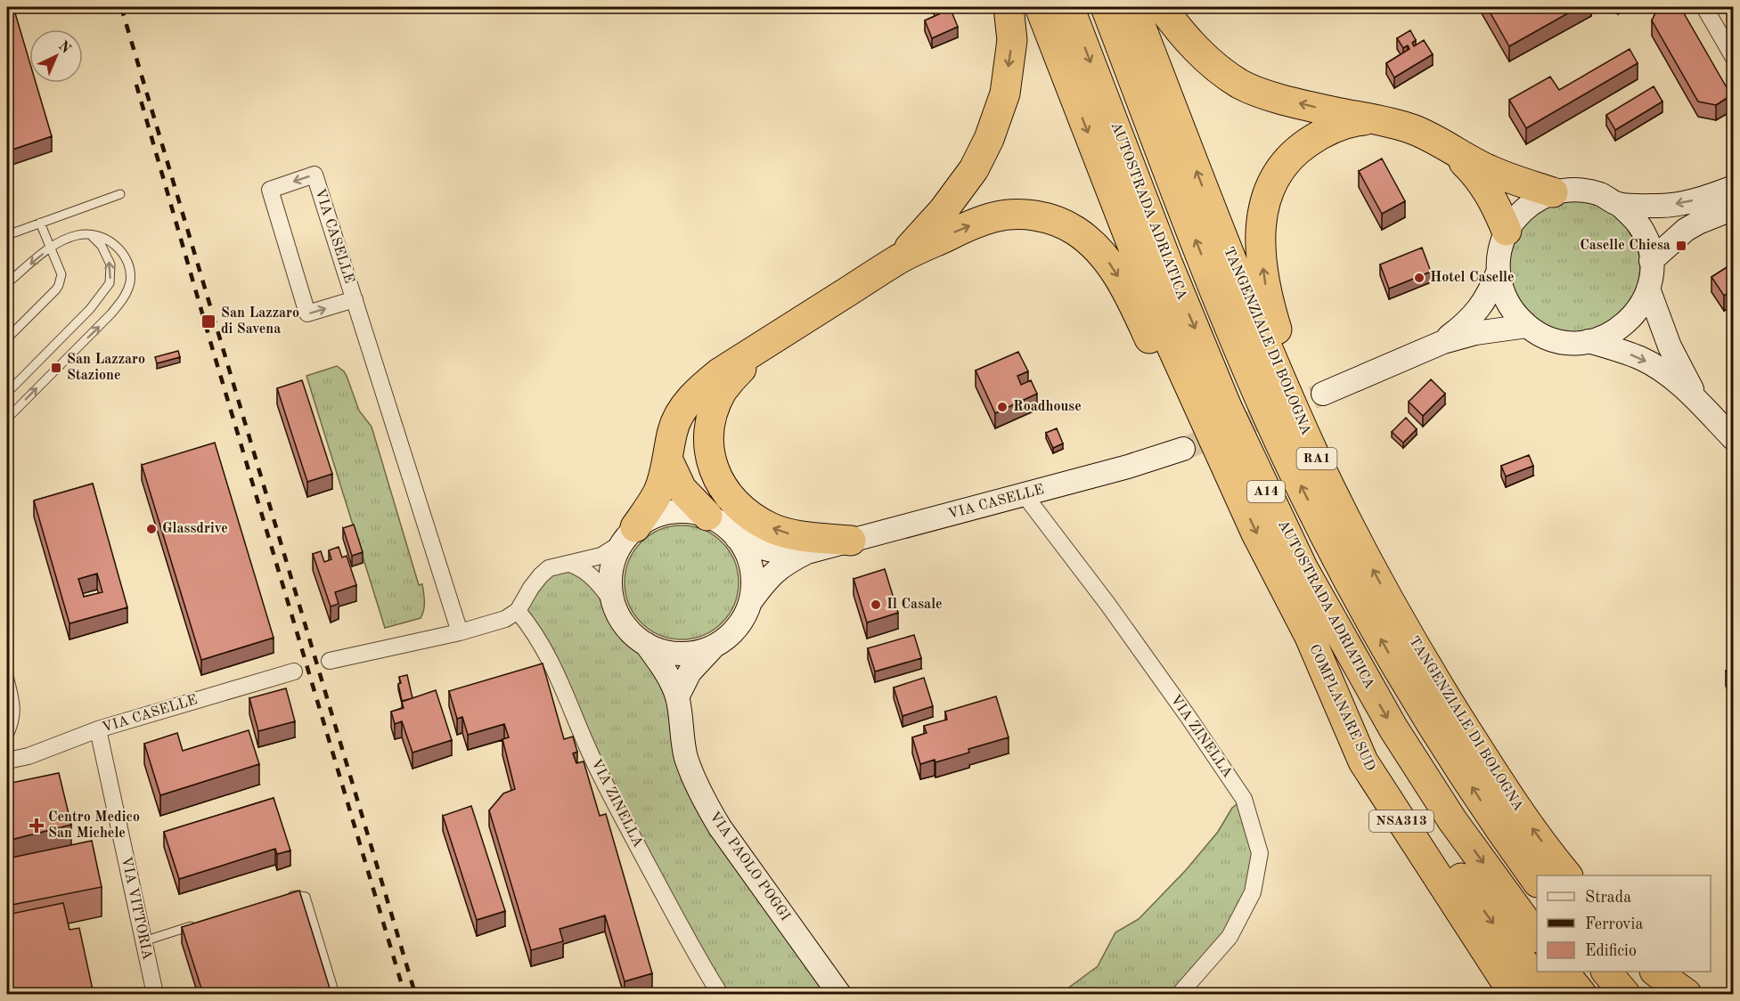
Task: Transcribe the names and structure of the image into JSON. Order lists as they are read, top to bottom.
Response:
{
  "streets": {
    "highway": [
      "AUTOSTRADA ADRIATICA",
      "TANGENZIALE DI BOLOGNA",
      "RA1",
      "A14",
      "COMPLANARE SUD",
      "NSA313"
    ],
    "main road": ["VIA CASELLE", "VIA PAOLO POGGI"],
    "street": ["VIA ZINELLA", "VIA VITTORIA"]
  },
  "crossings": [
    ["VIA CASELLE", "VIA ZINELLA"],
    ["VIA CASELLE", "VIA PAOLO POGGI"],
    ["VIA CASELLE", "VIA VITTORIA"]
  ],
  "places": {
    "transit": ["Caselle Chiesa", "San Lazzaro di Savena", "San Lazzaro Stazione"],
    "other": [
      "Hotel Caselle",
      "Roadhouse",
      "Glassdrive",
      "Il Casale"
    ],
    "health": ["Centro Medico San Michele"]
  },
  "legend": ["Strada", "Ferrovia", "Edificio"],
  "north": "top right"
}
